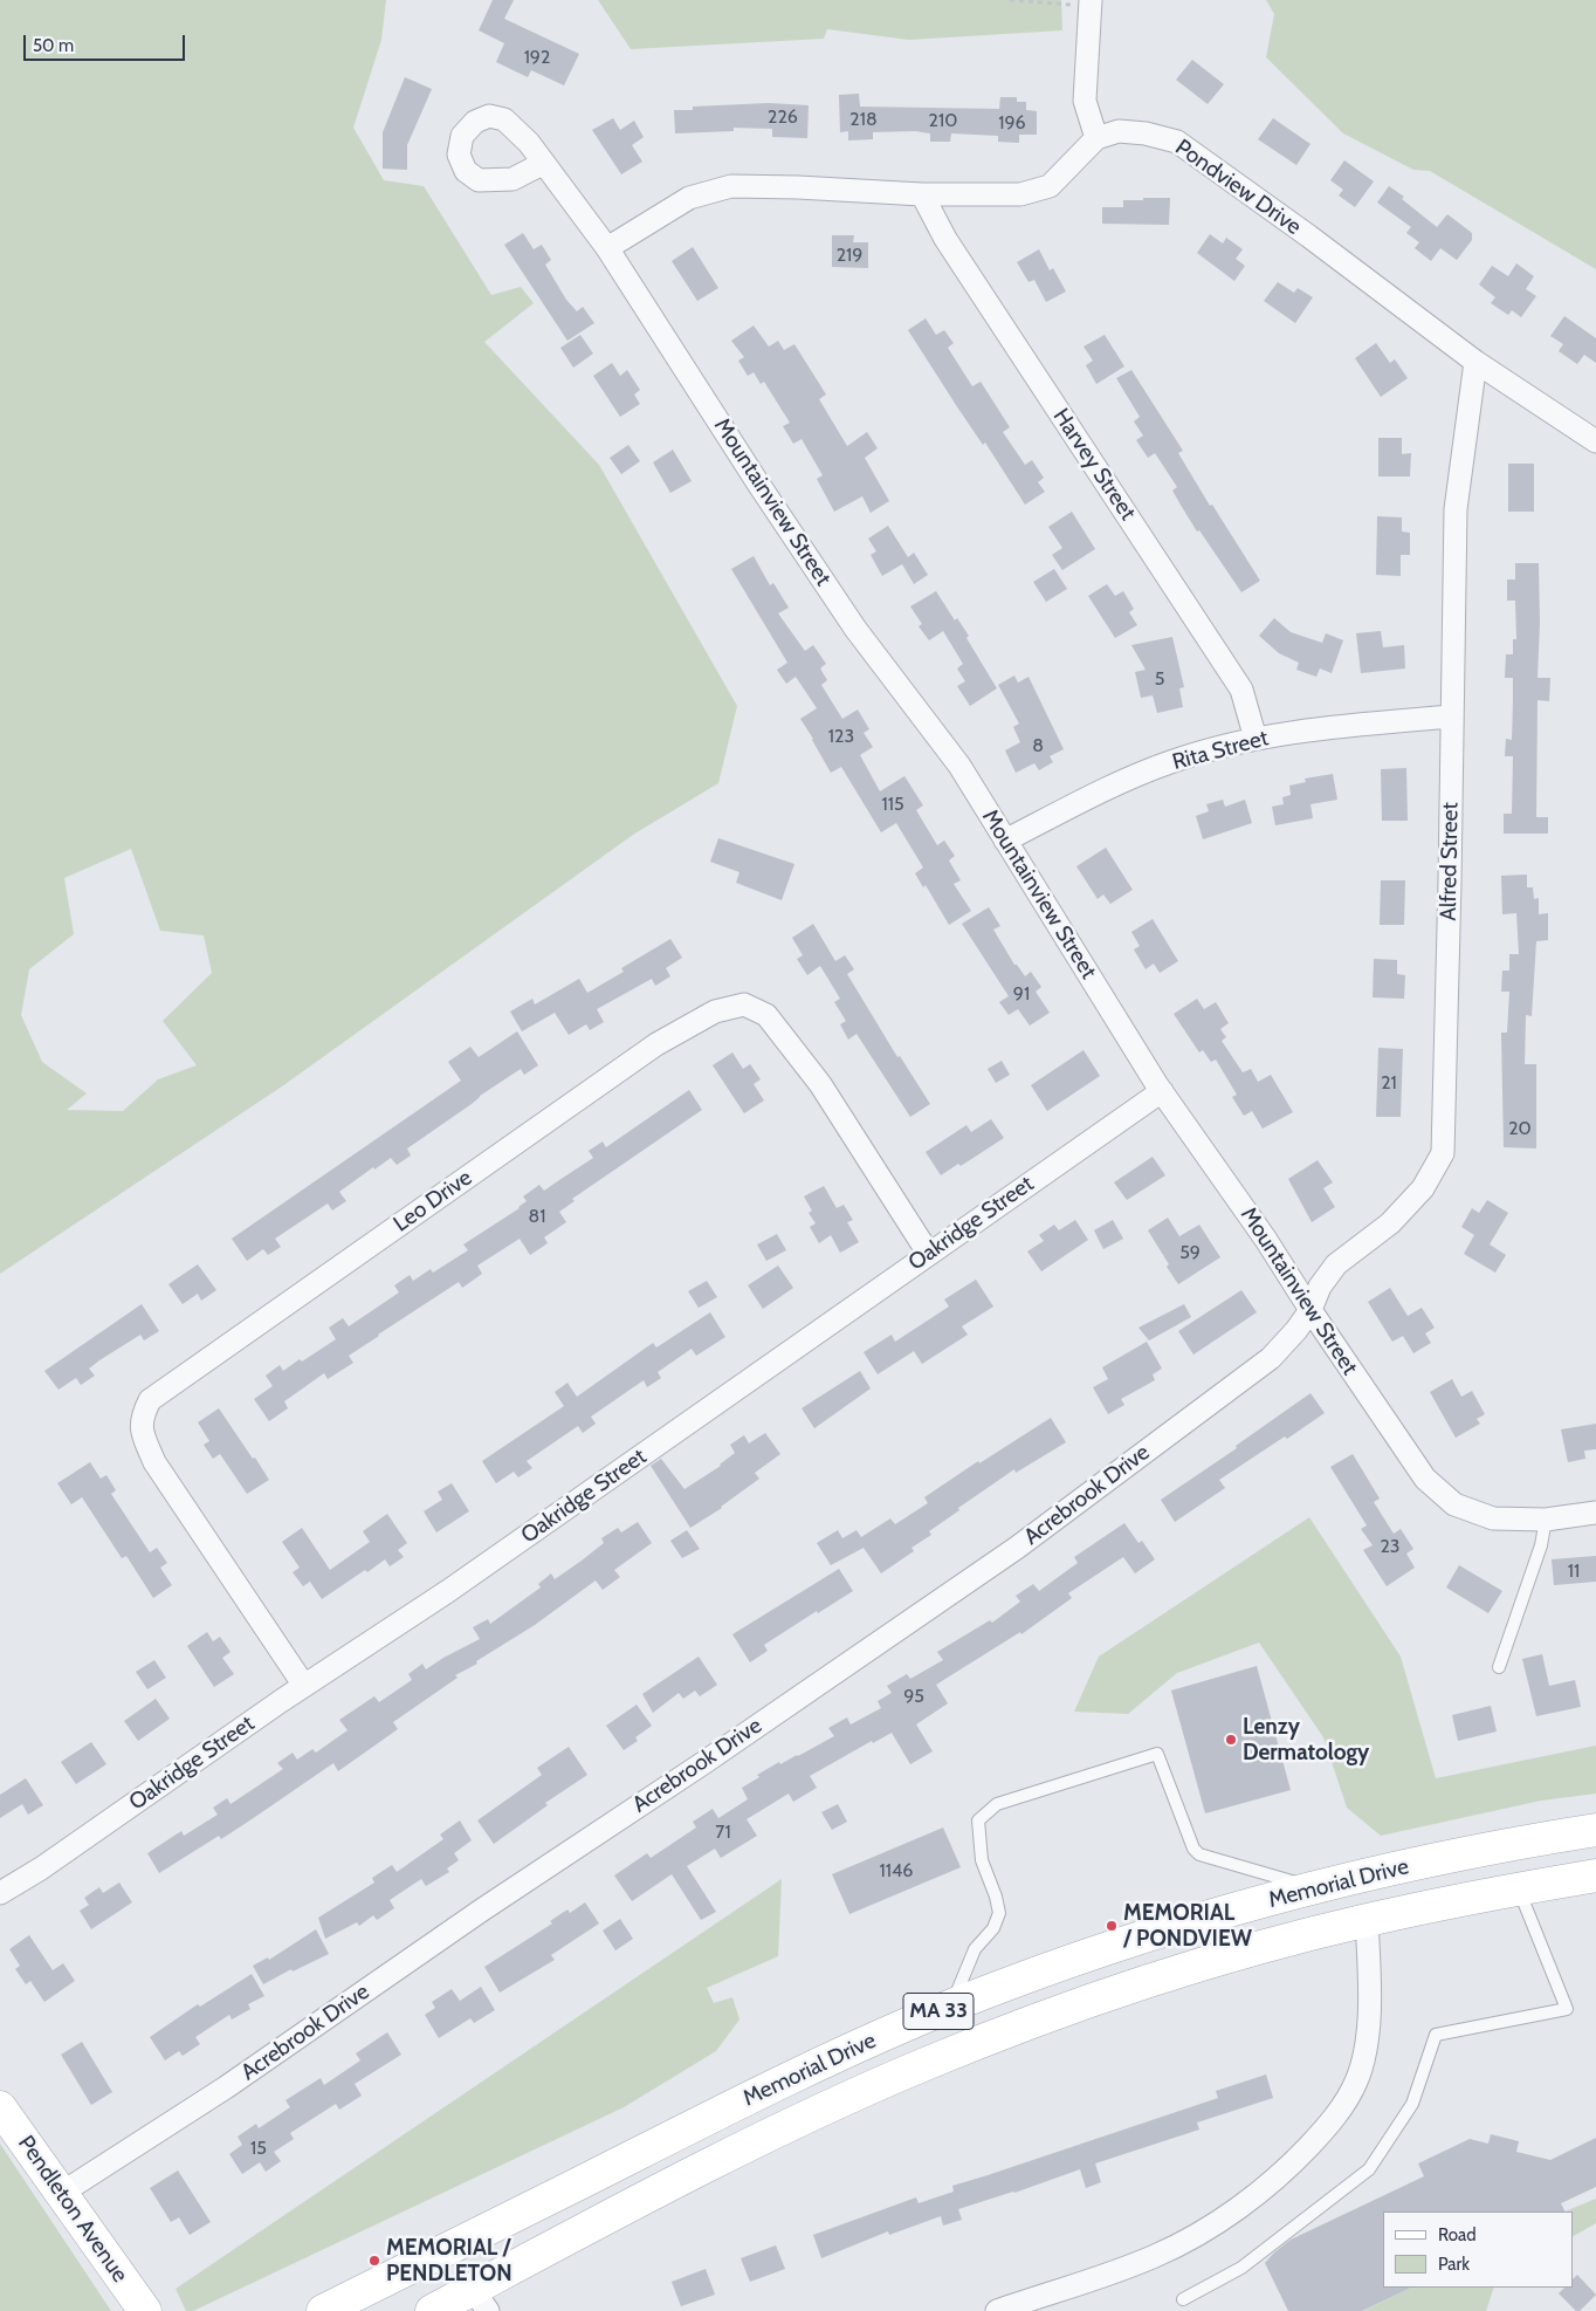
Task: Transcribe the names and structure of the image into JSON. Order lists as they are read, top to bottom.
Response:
{
  "streets": {
    "main road": ["Memorial Drive", "MA 33", "Pendleton Avenue"],
    "street": [
      "Pondview Drive",
      "Harvey Street",
      "Mountainview Street",
      "Rita Street",
      "Alfred Street",
      "Leo Drive",
      "Oakridge Street",
      "Acrebrook Drive"
    ]
  },
  "crossings": [
    ["Pondview Drive", "Alfred Street"],
    ["Harvey Street", "Rita Street"],
    ["Mountainview Street", "Rita Street"],
    ["Mountainview Street", "Alfred Street"],
    ["Mountainview Street", "Oakridge Street"],
    ["Mountainview Street", "Acrebrook Drive"],
    ["Rita Street", "Alfred Street"],
    ["Alfred Street", "Acrebrook Drive"],
    ["Leo Drive", "Oakridge Street"],
    ["Acrebrook Drive", "Pendleton Avenue"]
  ],
  "places": ["Lenzy Dermatology", "MEMORIAL / PONDVIEW", "MEMORIAL / PENDLETON"],
  "house_numbers": [
    "192",
    "226",
    "218",
    "210",
    "196",
    "219",
    "5",
    "123",
    "8",
    "115",
    "91",
    "21",
    "20",
    "81",
    "59",
    "23",
    "11",
    "95",
    "71",
    "1146",
    "15"
  ],
  "legend": ["Road", "Park"],
  "scale_bar": "50 m"
}
